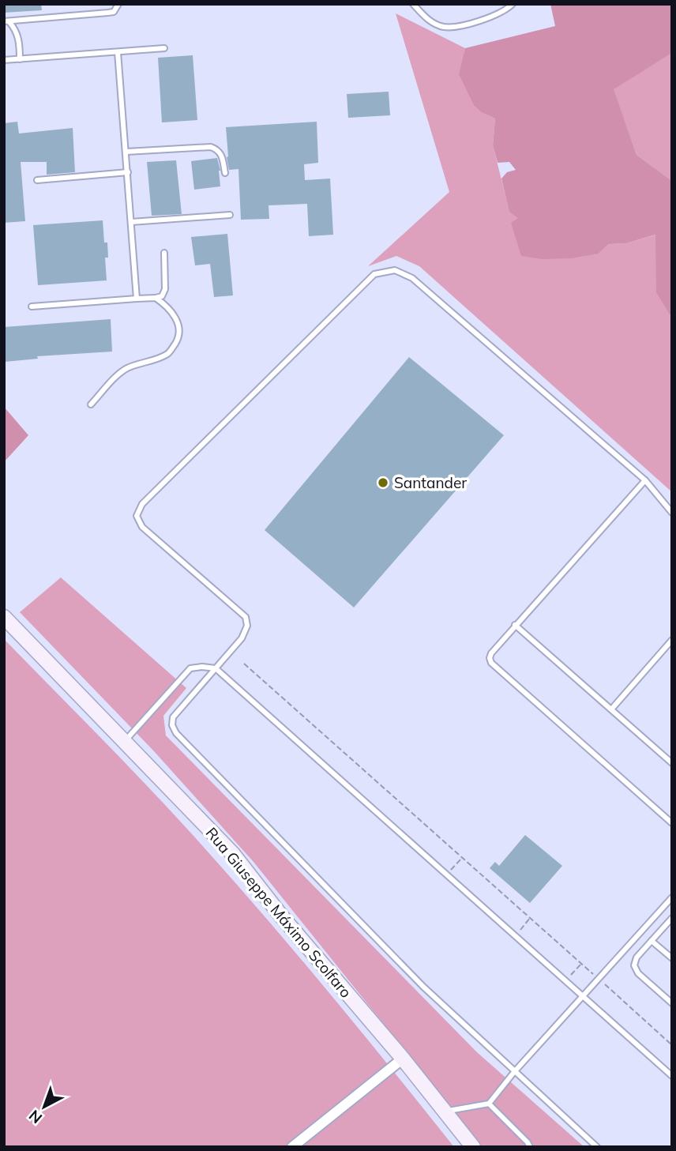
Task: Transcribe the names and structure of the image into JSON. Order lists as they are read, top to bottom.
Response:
{
  "streets": {
    "main road": ["Rua Giuseppe Máximo Scolfaro"]
  },
  "places": ["Santander"],
  "north": "bottom left"
}
